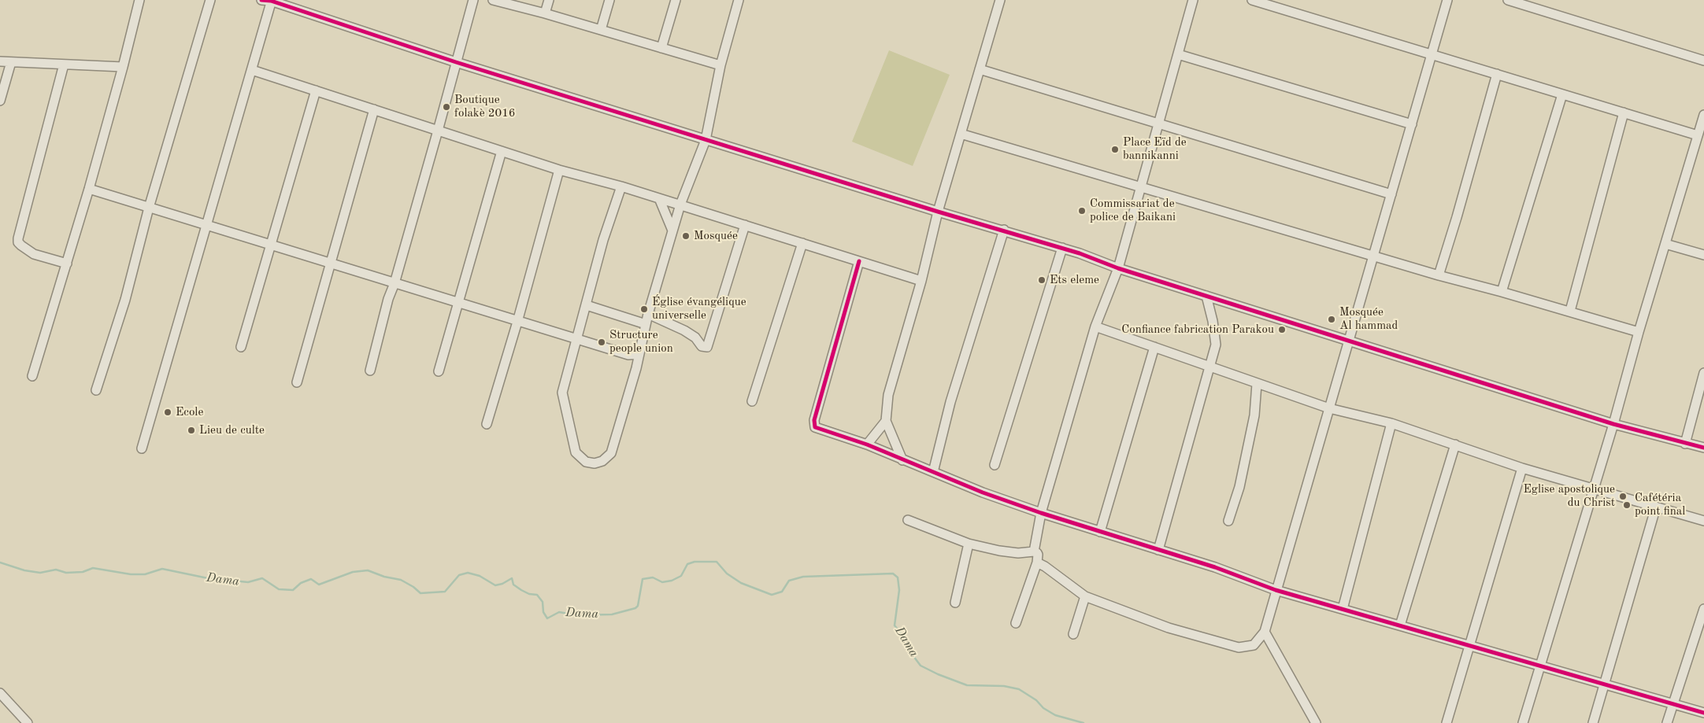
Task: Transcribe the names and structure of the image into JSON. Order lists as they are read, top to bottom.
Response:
{
  "water": ["Dama"],
  "places": [
    "Boutique folakè 2016",
    "Place Eïd de bannikanni",
    "Commissariat de police de Baikani",
    "Mosquée",
    "Ets eleme",
    "Église évangélique universelle",
    "Mosquée Al hammad",
    "Confiance fabrication Parakou",
    "Structure people union",
    "Ecole",
    "Lieu de culte",
    "Eglise apostolique du Christ",
    "Cafétéria point final"
  ]
}
